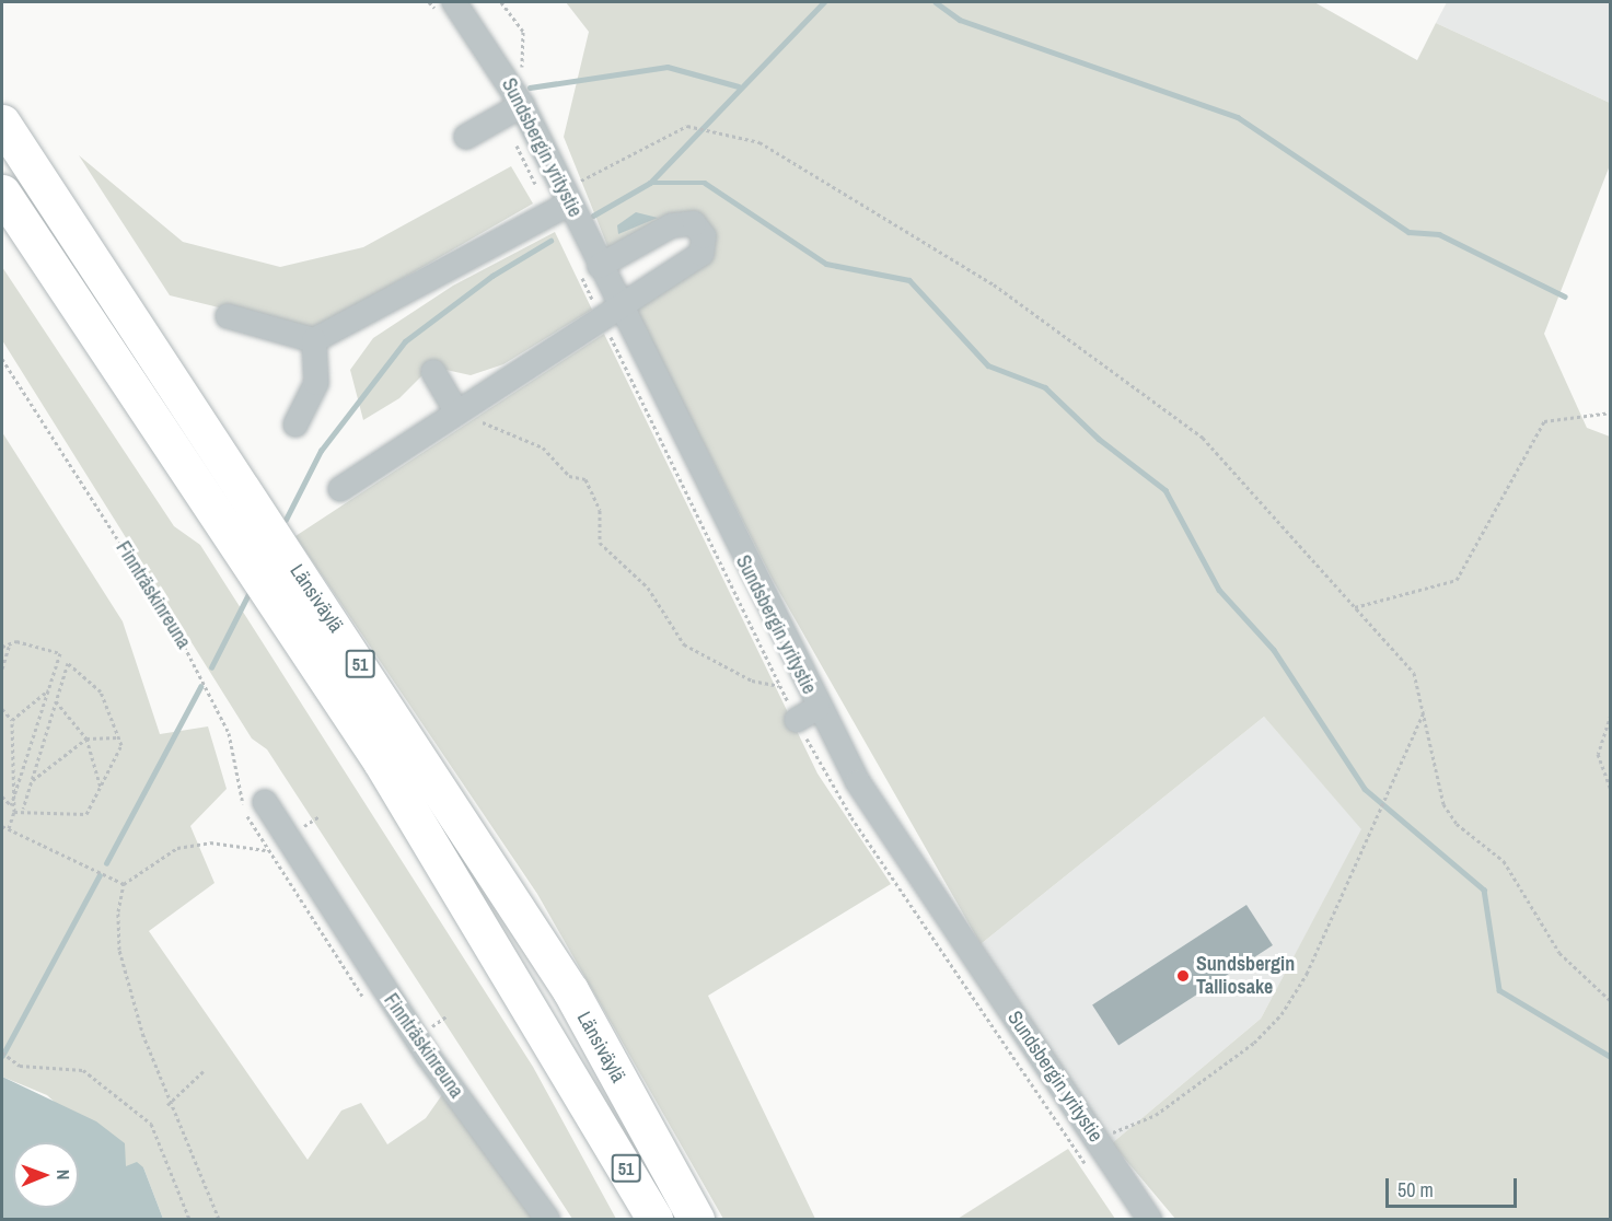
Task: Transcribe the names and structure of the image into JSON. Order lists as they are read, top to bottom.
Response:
{
  "streets": {
    "highway": ["Länsiväylä", "51"],
    "street": ["Sundsbergin yritystie", "Finnträskinreuna"]
  },
  "places": ["Sundsbergin Talliosake"],
  "scale_bar": "50 m",
  "north": "right"
}
